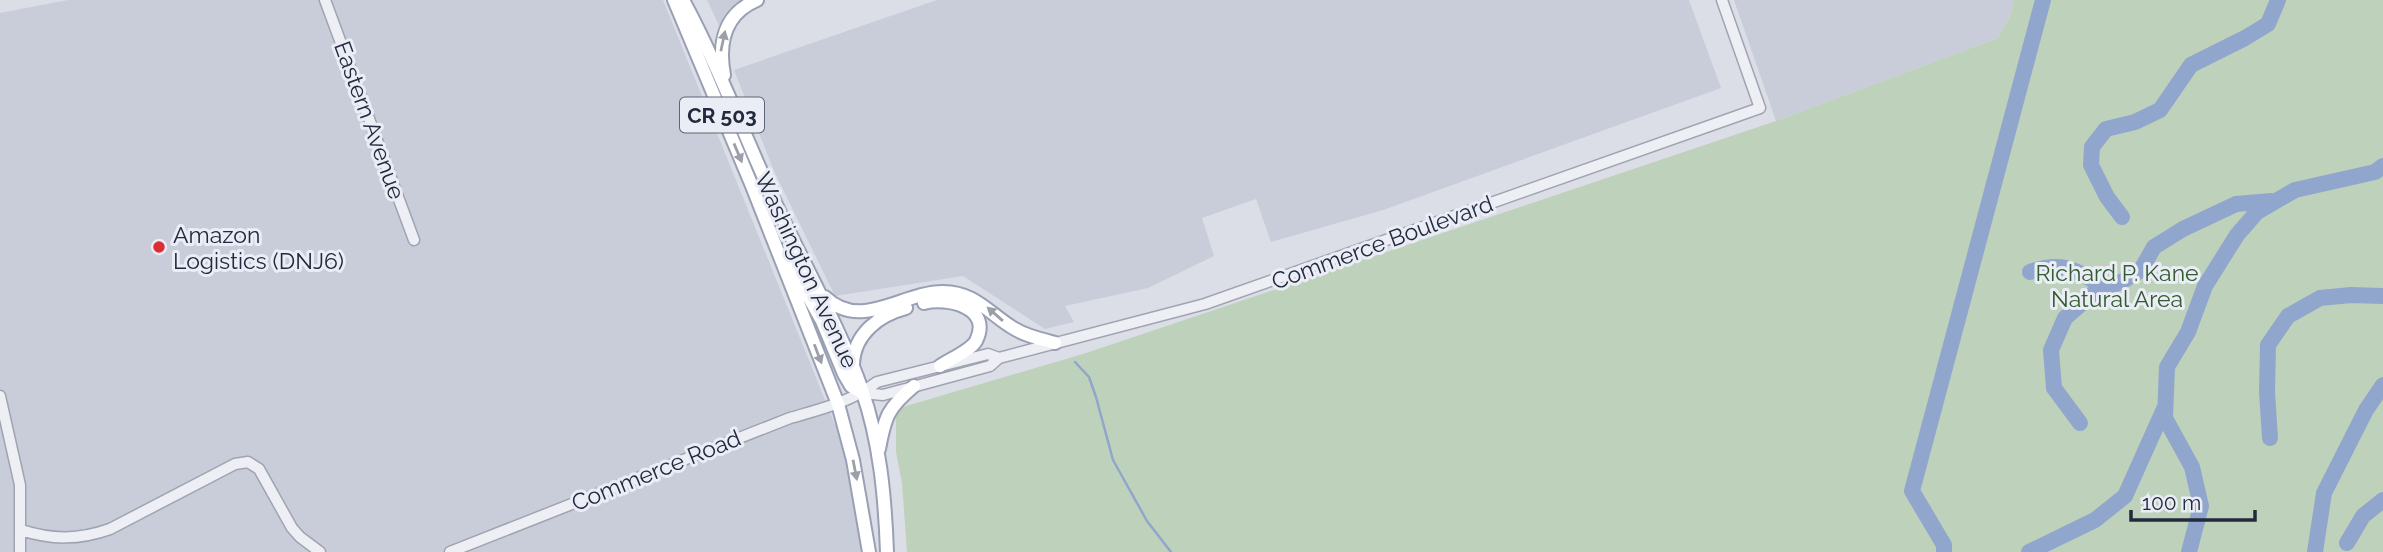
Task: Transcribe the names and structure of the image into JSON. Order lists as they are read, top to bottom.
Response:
{
  "streets": {
    "main road": ["CR 503", "Washington Avenue"],
    "street": ["Eastern Avenue", "Commerce Boulevard", "Commerce Road"]
  },
  "crossings": [
    ["Commerce Boulevard", "Washington Avenue"],
    ["Commerce Boulevard", "Commerce Road"],
    ["Washington Avenue", "Commerce Road"]
  ],
  "parks": ["Richard P. Kane Natural Area"],
  "places": ["Amazon Logistics (DNJ6)"],
  "scale_bar": "100 m"
}
